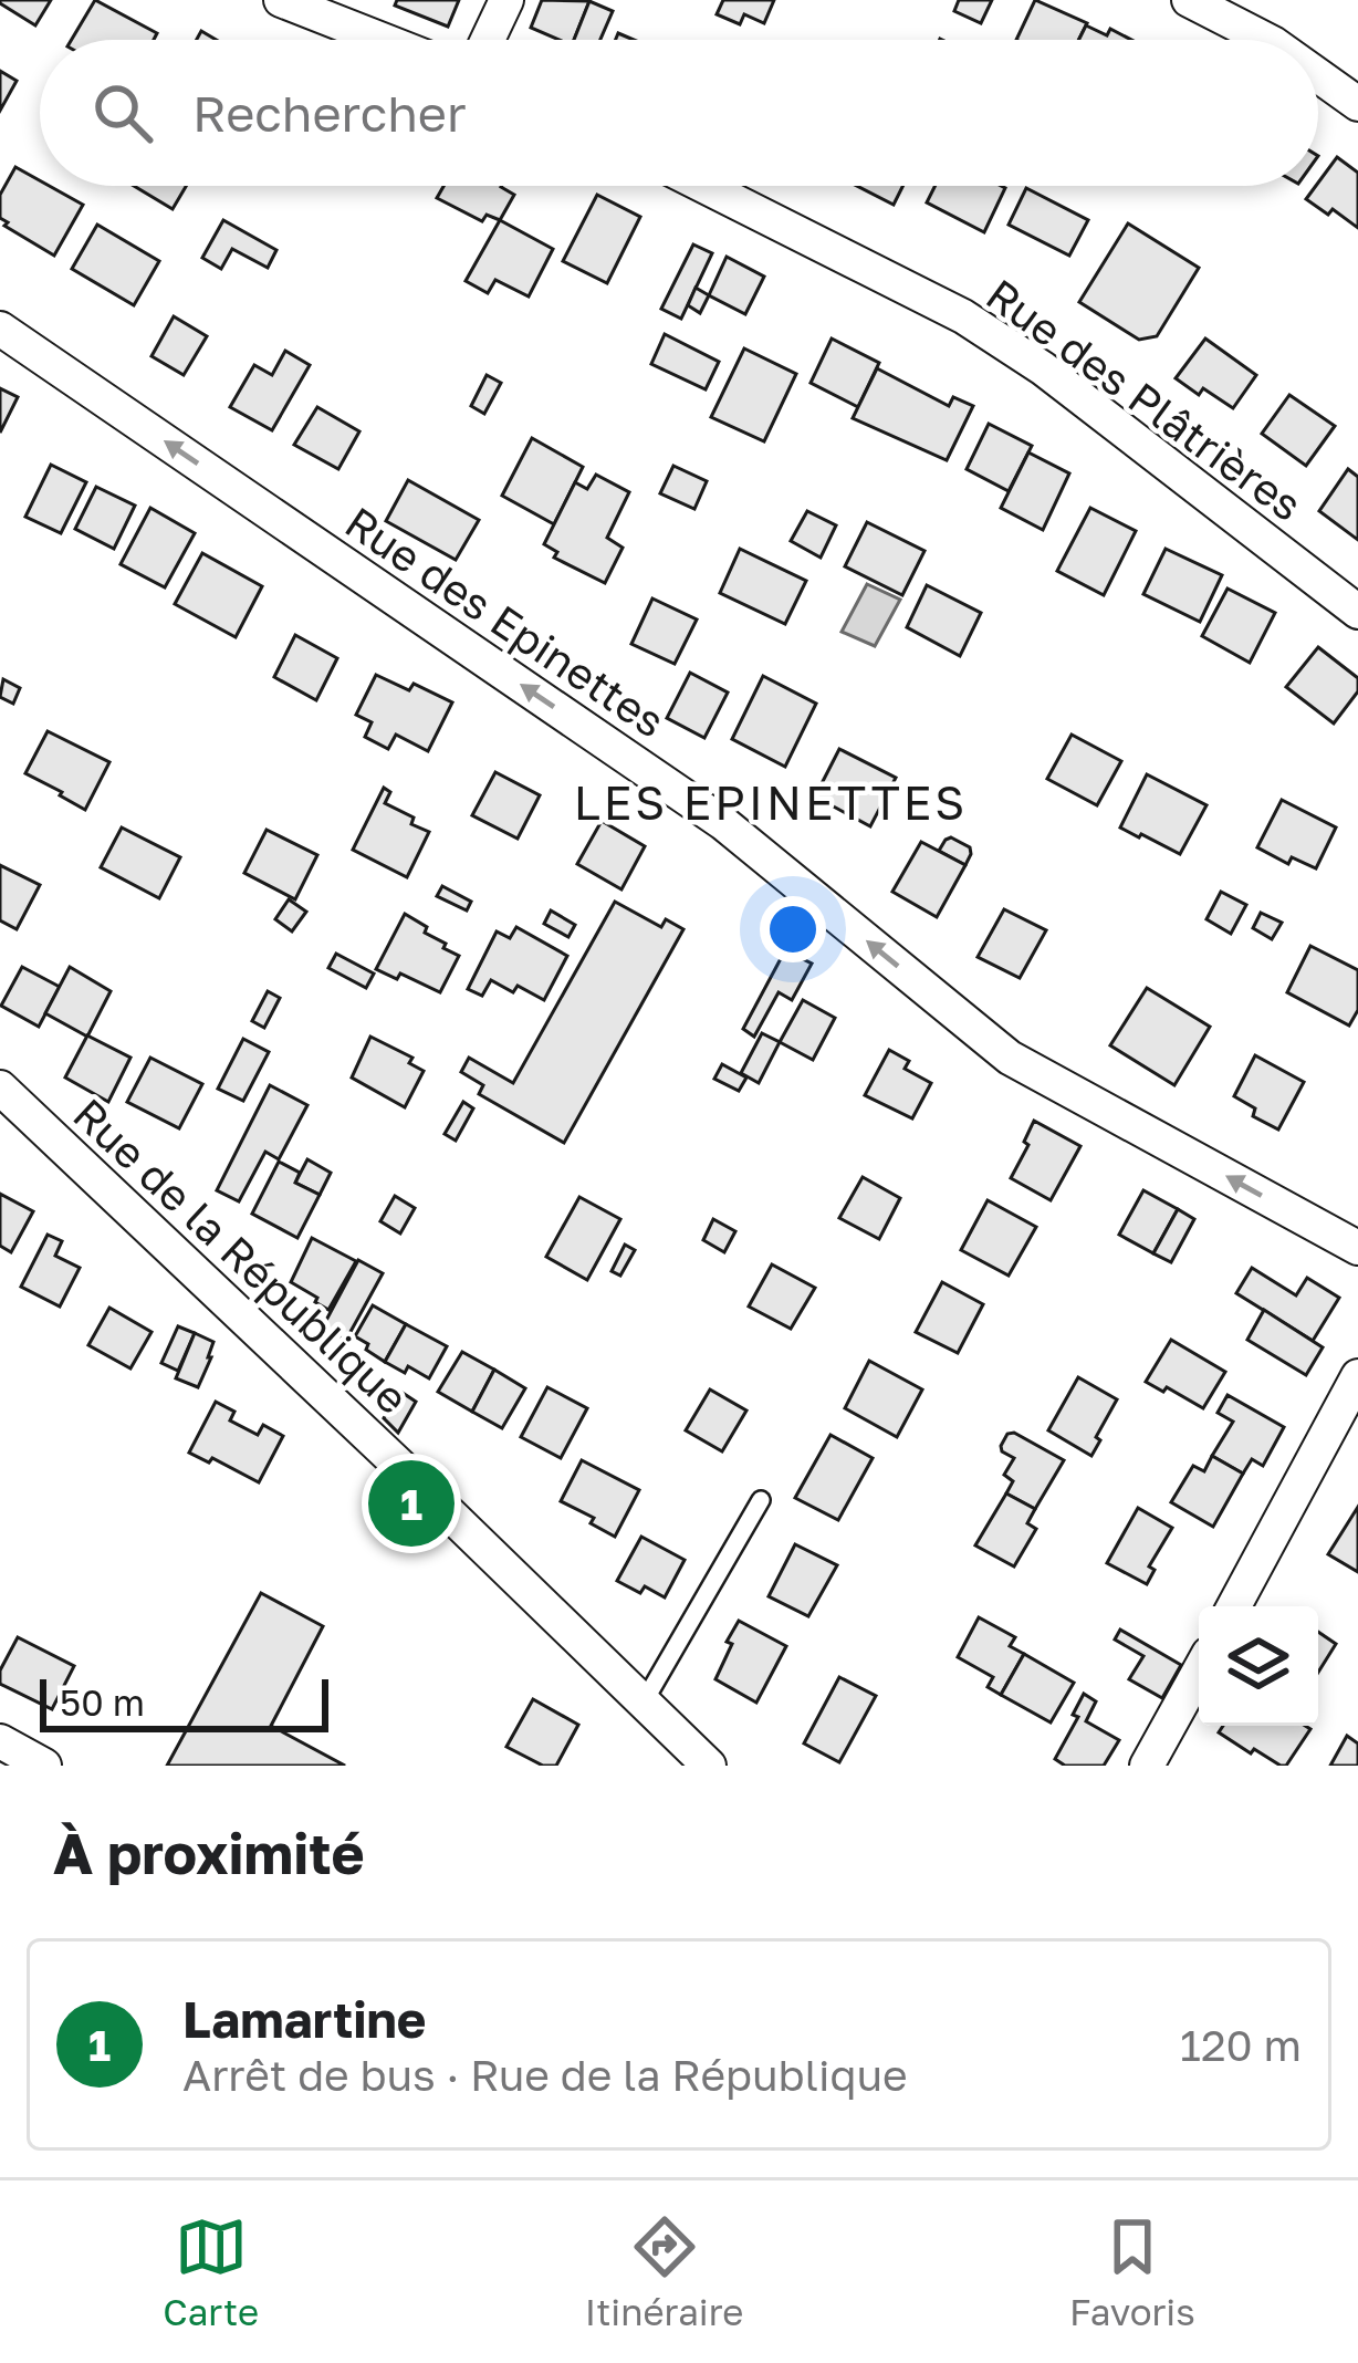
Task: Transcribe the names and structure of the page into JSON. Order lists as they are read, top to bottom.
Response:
{
  "streets": {
    "street": ["Rue des Plâtrières", "Rue des Epinettes", "Rue de la République"]
  },
  "one_way": ["Rue des Epinettes"],
  "districts": ["LES EPINETTES"],
  "scale_bar": "50 m",
  "page": {
    "search": "Rechercher",
    "pins": "1",
    "scale": "50 m",
    "heading": "À proximité",
    "list": [
      {
        "mark": "1",
        "name": "Lamartine",
        "note": "Arrêt de bus · Rue de la République",
        "value": "120 m"
      }
    ],
    "nav": ["Carte", "Itinéraire", "Favoris"]
  }
}
